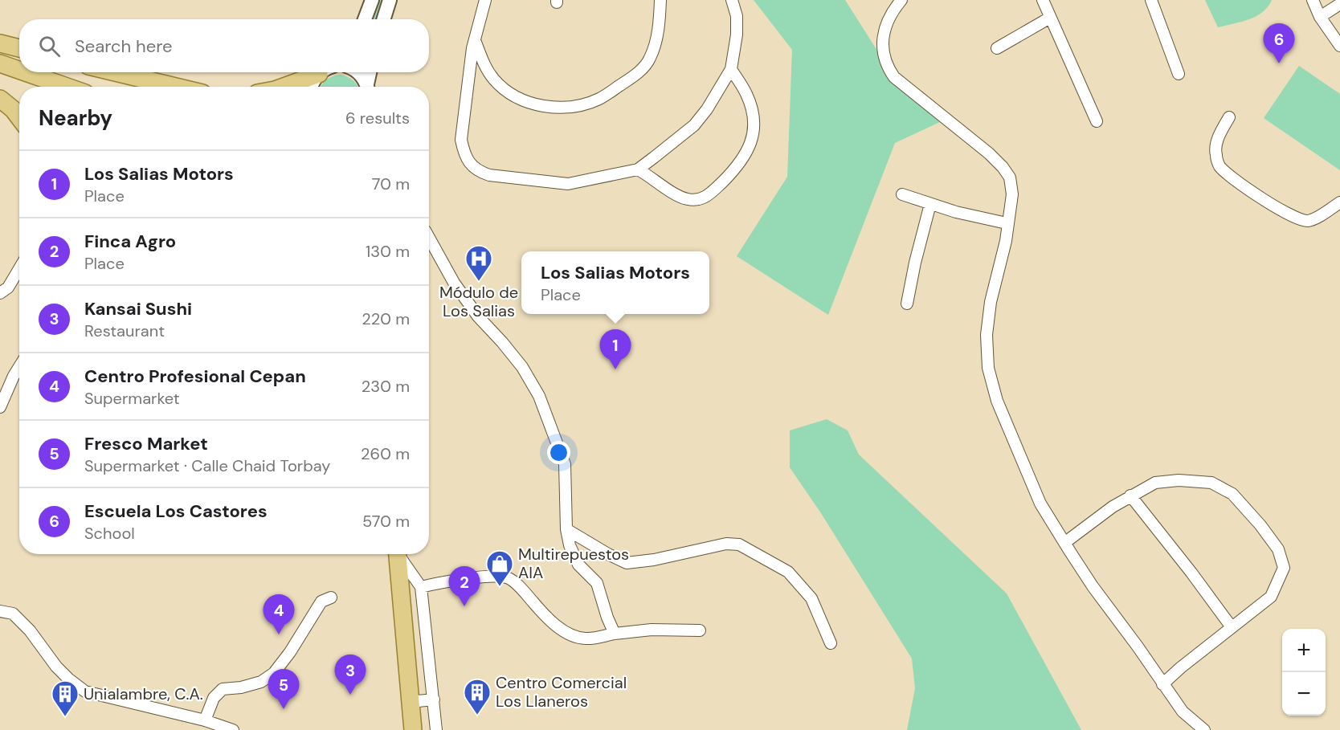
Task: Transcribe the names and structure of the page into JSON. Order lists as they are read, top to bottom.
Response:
{
  "places": {
    "hospital": ["Módulo de Los Salias"],
    "shop": ["Multirepuestos AIA"],
    "building": ["Centro Comercial Los Llaneros", "Unialambre, C.A."]
  },
  "page": {
    "search": "Search here",
    "pins": [
      "6",
      "1",
      "2",
      "4",
      "3",
      "5"
    ],
    "heading": ["Nearby", "6 results"],
    "list": [
      {
        "mark": "1",
        "name": "Los Salias Motors",
        "note": "Place",
        "value": "70 m"
      },
      {
        "mark": "2",
        "name": "Finca Agro",
        "note": "Place",
        "value": "130 m"
      },
      {
        "mark": "3",
        "name": "Kansai Sushi",
        "note": "Restaurant",
        "value": "220 m"
      },
      {
        "mark": "4",
        "name": "Centro Profesional Cepan",
        "note": "Supermarket",
        "value": "230 m"
      },
      {
        "mark": "5",
        "name": "Fresco Market",
        "note": "Supermarket · Calle Chaid Torbay",
        "value": "260 m"
      },
      {
        "mark": "6",
        "name": "Escuela Los Castores",
        "note": "School",
        "value": "570 m"
      }
    ],
    "popup": ["Los Salias Motors", "Place"],
    "map_buttons": ["+", "−"]
  }
}
